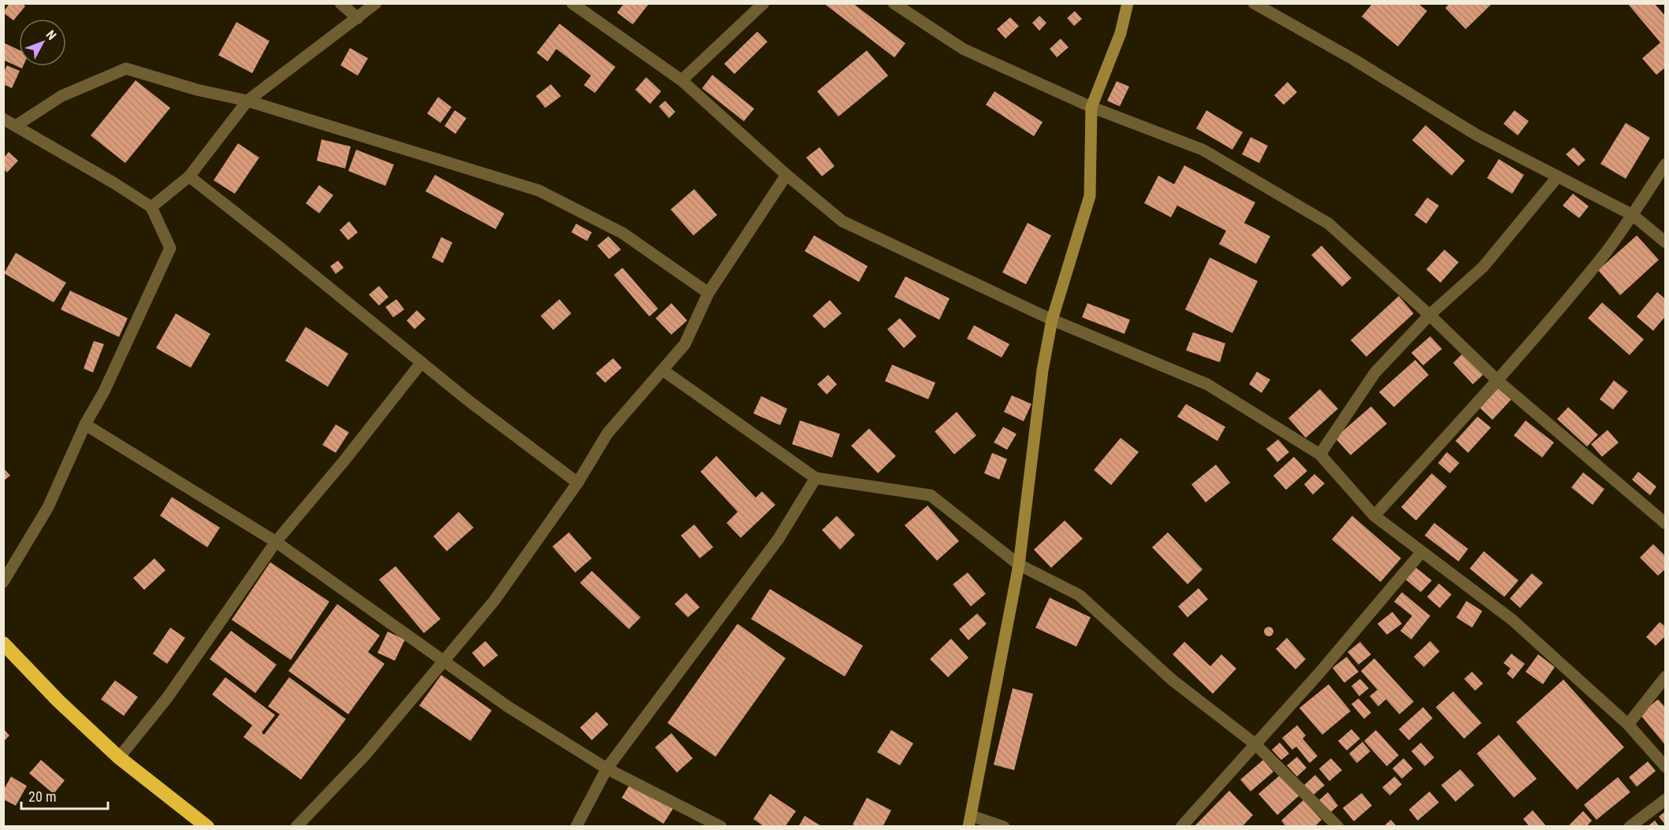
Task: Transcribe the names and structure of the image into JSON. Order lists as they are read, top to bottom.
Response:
{
  "scale_bar": "20 m",
  "north": "top right"
}
